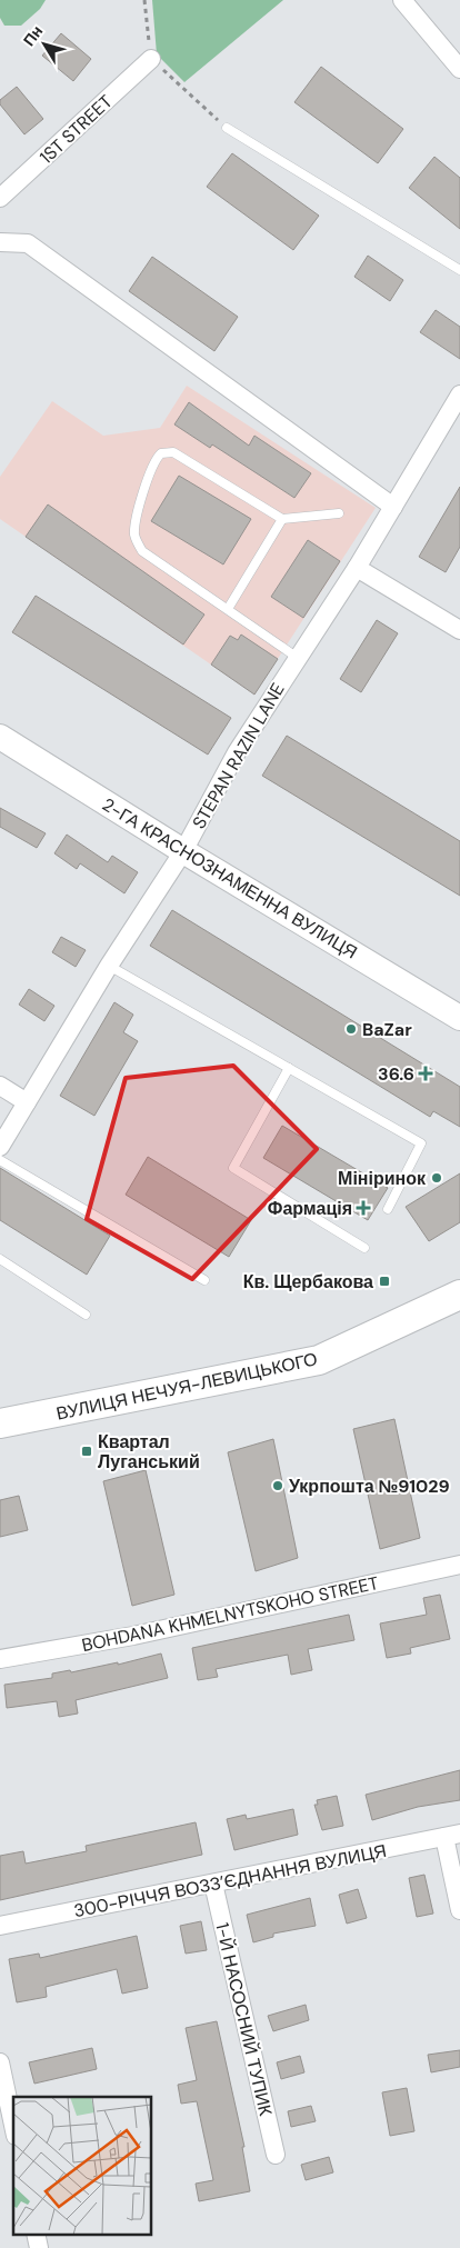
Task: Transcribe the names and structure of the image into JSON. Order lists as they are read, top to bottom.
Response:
{
  "streets": {
    "main road": ["ВУЛИЦЯ НЕЧУЯ-ЛЕВИЦЬКОГО"],
    "street": [
      "1ST STREET",
      "STEPAN RAZIN LANE",
      "2-ГА КРАСНОЗНАМЕННА ВУЛИЦЯ",
      "BOHDANA KHMELNYTSKOHO STREET",
      "300-РІЧЧЯ ВОЗЗ’ЄДНАННЯ ВУЛИЦЯ",
      "1-Й НАСОСНИЙ ТУПИК"
    ]
  },
  "crossings": [
    ["STEPAN RAZIN LANE", "2-ГА КРАСНОЗНАМЕННА ВУЛИЦЯ"],
    ["300-РІЧЧЯ ВОЗЗ’ЄДНАННЯ ВУЛИЦЯ", "1-Й НАСОСНИЙ ТУПИК"]
  ],
  "places": {
    "other": ["BaZar", "Мініринок", "Укрпошта №91029"],
    "health": ["36.6", "Фармація"],
    "transit": ["Кв. Щербакова", "Квартал Луганський"]
  },
  "north": "top left"
}
